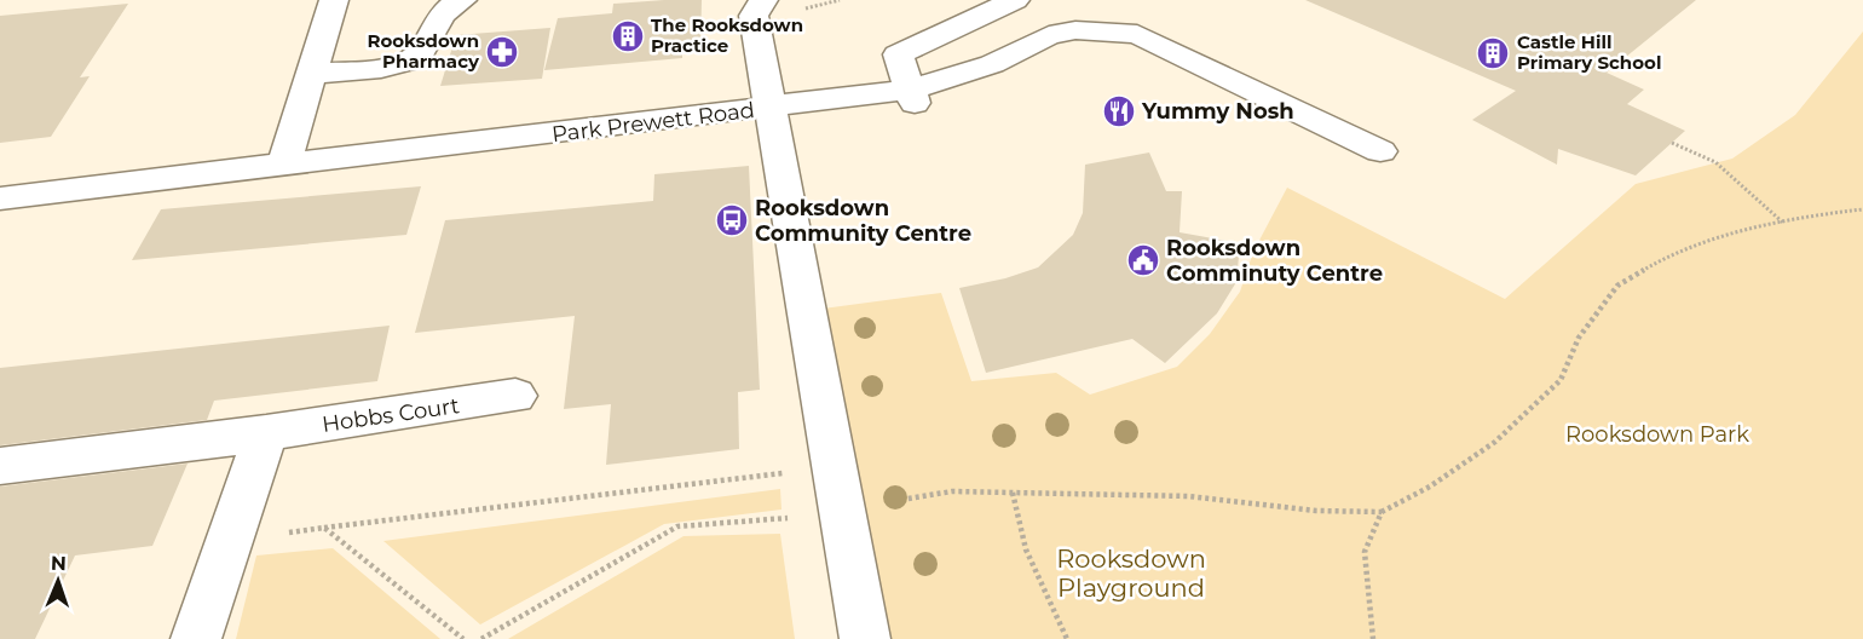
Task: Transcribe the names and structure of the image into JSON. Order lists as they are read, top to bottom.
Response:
{
  "streets": {
    "street": ["Park Prewett Road", "Hobbs Court"]
  },
  "parks": ["Rooksdown Park", "Rooksdown Playground"],
  "places": {
    "building": ["The Rooksdown Practice", "Castle Hill Primary School"],
    "pharmacy": ["Rooksdown Pharmacy"],
    "restaurant": ["Yummy Nosh"],
    "bus stop": ["Rooksdown Community Centre"],
    "public building": ["Rooksdown Comminuty Centre"]
  },
  "north": "top"
}
